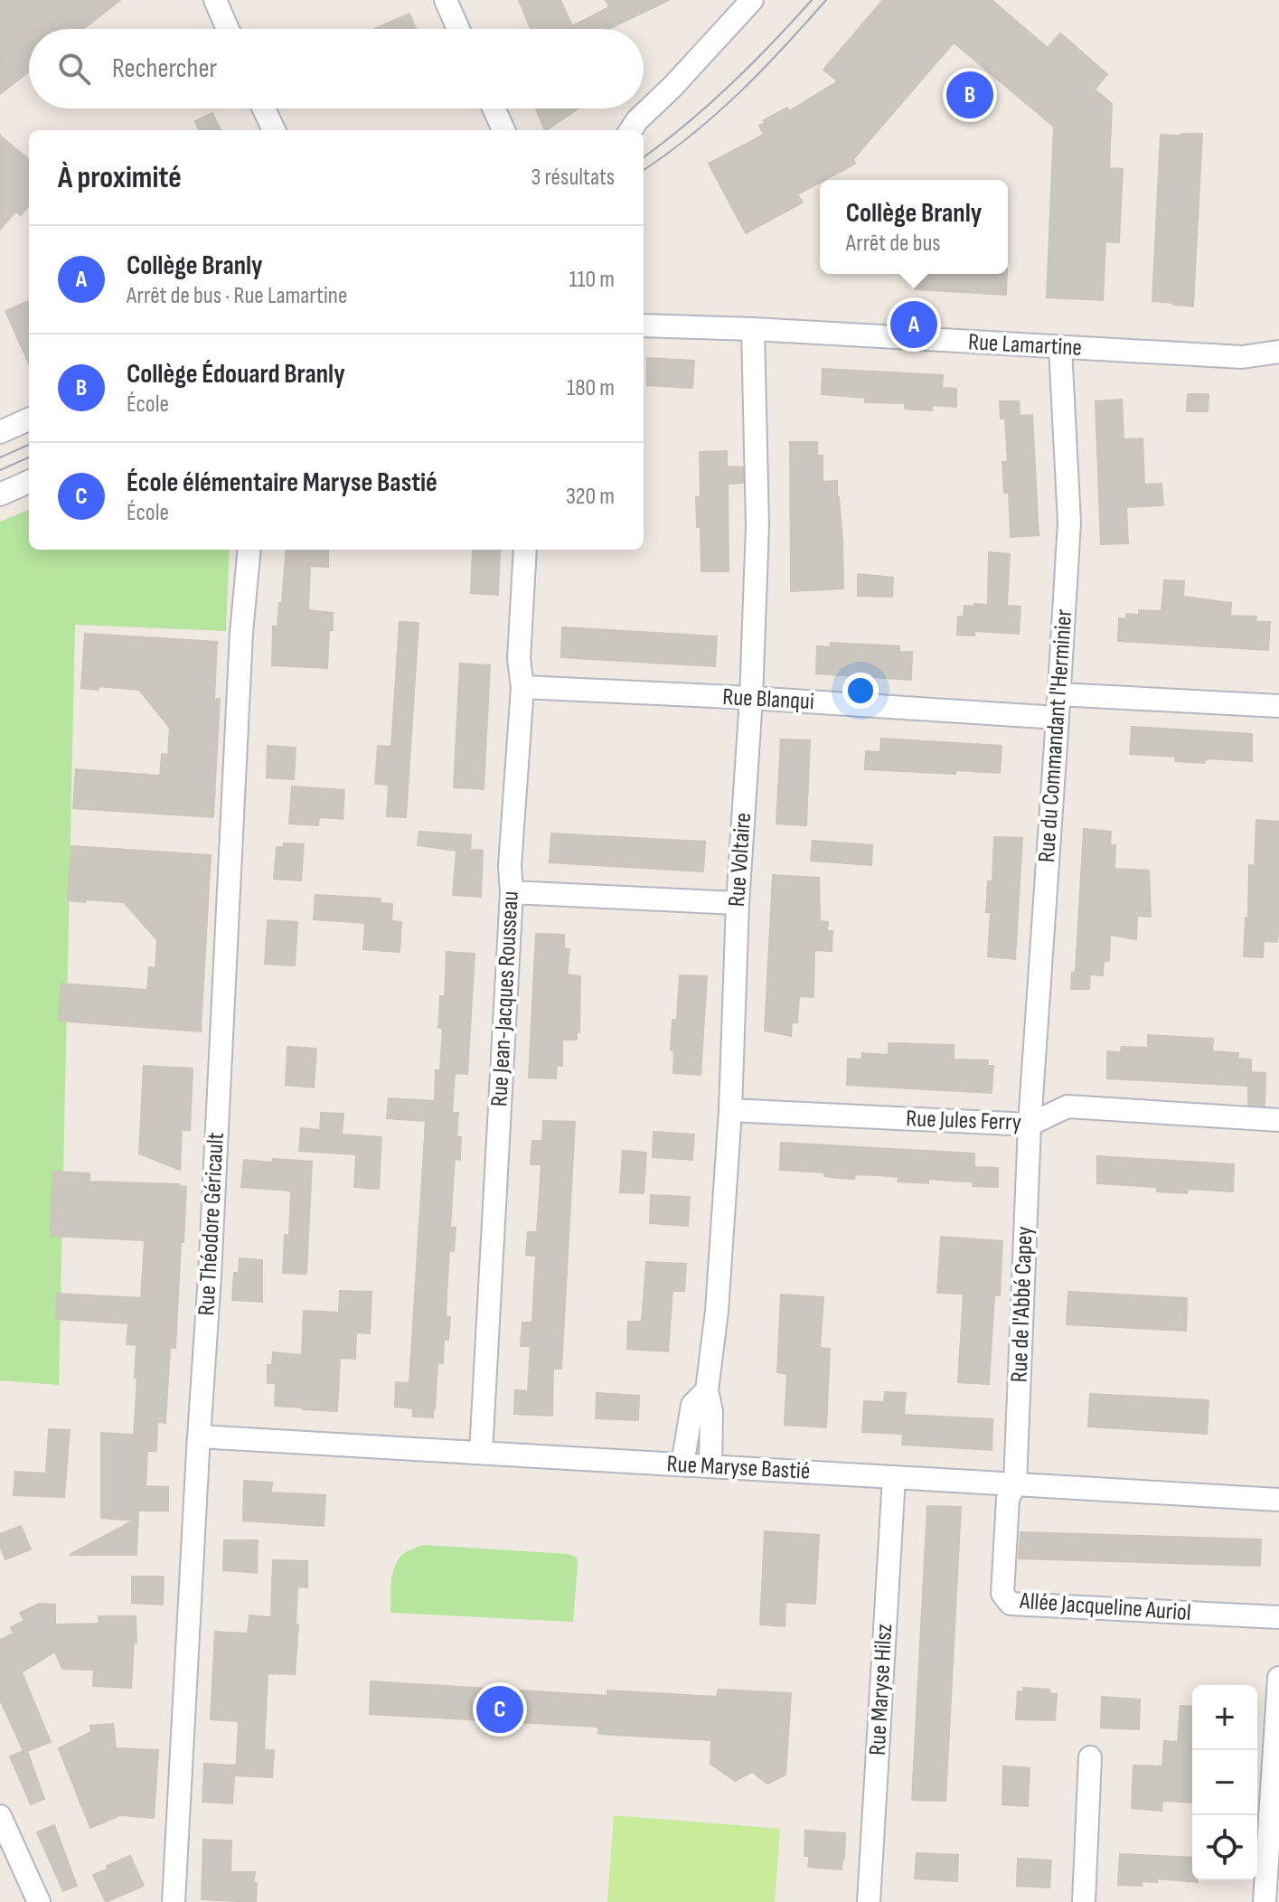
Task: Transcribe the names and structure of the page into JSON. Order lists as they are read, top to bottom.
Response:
{
  "streets": {
    "street": [
      "Rue Lamartine",
      "Rue Blanqui",
      "Rue du Commandant l'Herminier",
      "Rue Voltaire",
      "Rue Jean-Jacques Rousseau",
      "Rue Jules Ferry",
      "Rue Théodore Géricault",
      "Rue de l'Abbé Capey",
      "Rue Maryse Bastié",
      "Allée Jacqueline Auriol",
      "Rue Maryse Hilsz"
    ]
  },
  "crossings": [
    ["Rue Lamartine", "Rue du Commandant l'Herminier"],
    ["Rue Lamartine", "Rue Voltaire"],
    ["Rue Blanqui", "Rue du Commandant l'Herminier"],
    ["Rue Blanqui", "Rue Voltaire"],
    ["Rue Blanqui", "Rue Jean-Jacques Rousseau"],
    ["Rue du Commandant l'Herminier", "Rue Jules Ferry"],
    ["Rue du Commandant l'Herminier", "Rue de l'Abbé Capey"],
    ["Rue Voltaire", "Rue Jules Ferry"],
    ["Rue Voltaire", "Rue Maryse Bastié"],
    ["Rue Jean-Jacques Rousseau", "Rue Maryse Bastié"],
    ["Rue Jules Ferry", "Rue de l'Abbé Capey"],
    ["Rue Théodore Géricault", "Rue Maryse Bastié"],
    ["Rue de l'Abbé Capey", "Rue Maryse Bastié"],
    ["Rue de l'Abbé Capey", "Allée Jacqueline Auriol"],
    ["Rue Maryse Bastié", "Allée Jacqueline Auriol"],
    ["Rue Maryse Bastié", "Rue Maryse Hilsz"]
  ],
  "page": {
    "search": "Rechercher",
    "pins": ["B", "A", "C"],
    "heading": ["À proximité", "3 résultats"],
    "popup": ["Collège Branly", "Arrêt de bus"],
    "list": [
      {
        "mark": "A",
        "name": "Collège Branly",
        "note": "Arrêt de bus · Rue Lamartine",
        "value": "110 m"
      },
      {
        "mark": "B",
        "name": "Collège Édouard Branly",
        "note": "École",
        "value": "180 m"
      },
      {
        "mark": "C",
        "name": "École élémentaire Maryse Bastié",
        "note": "École",
        "value": "320 m"
      }
    ],
    "map_buttons": ["+", "−"]
  }
}
